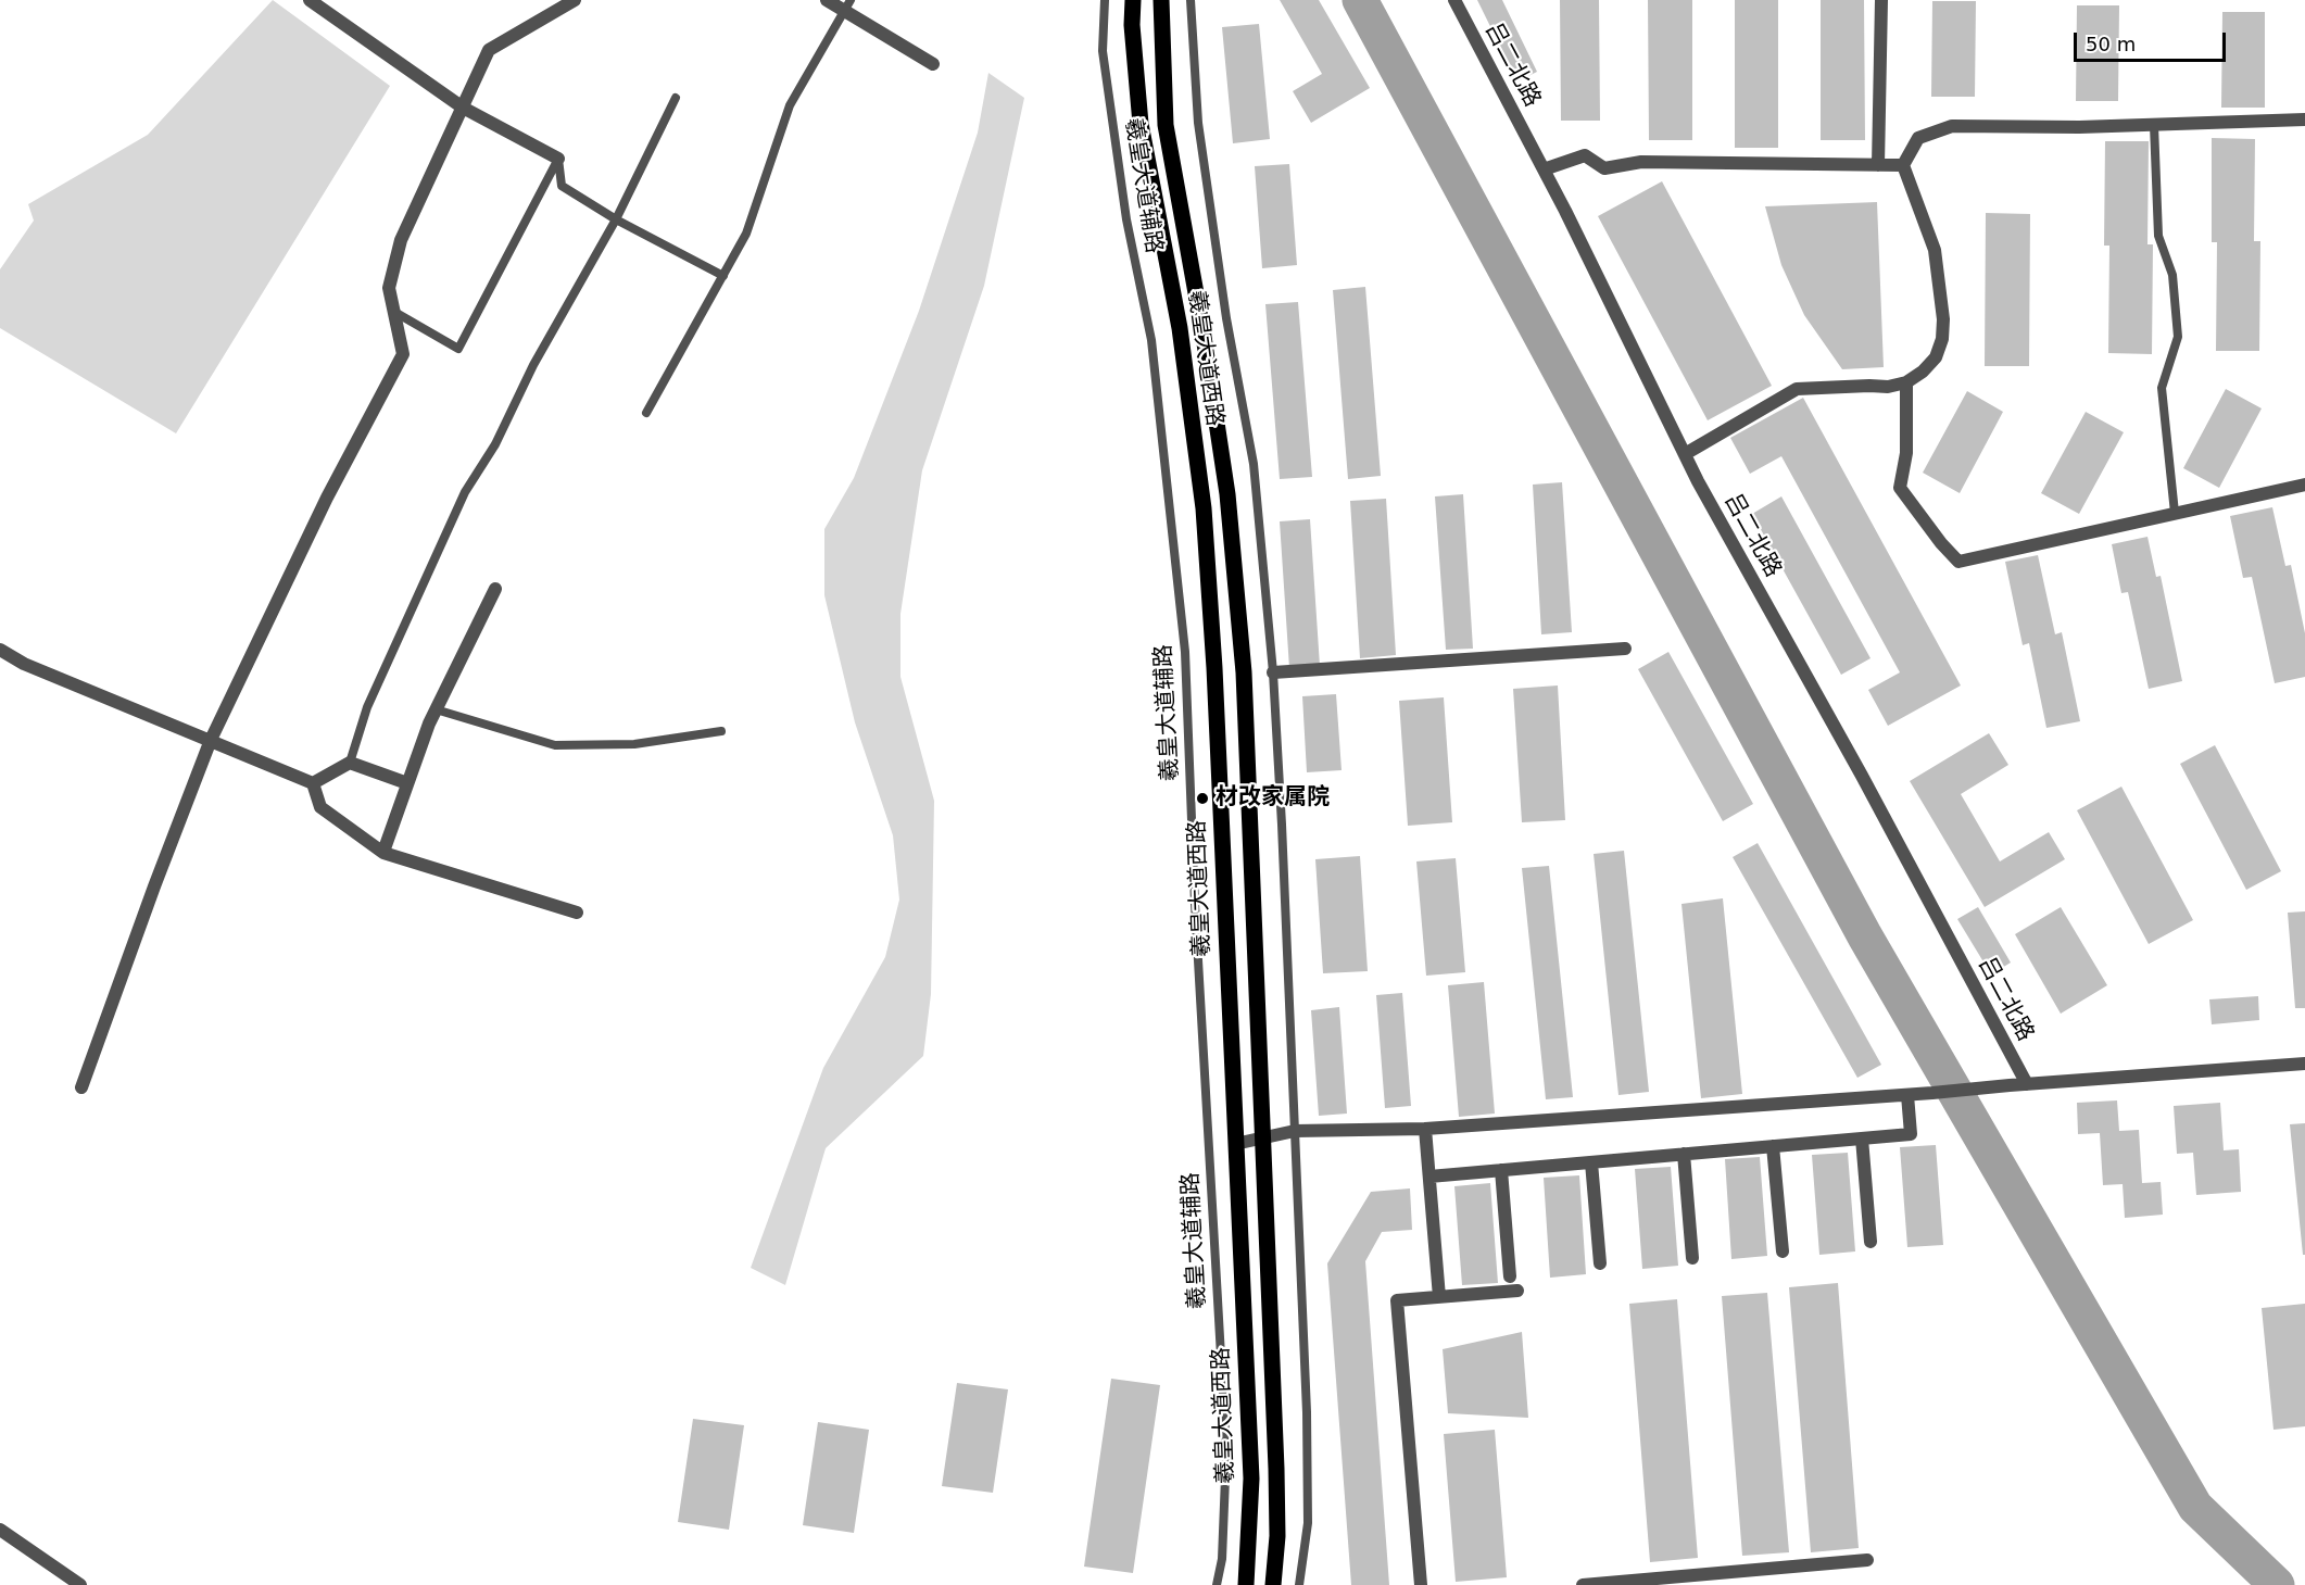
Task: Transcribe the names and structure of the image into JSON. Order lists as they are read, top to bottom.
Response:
{
  "streets": {
    "main road": ["羲皇大道西路"],
    "street": ["吕二北路"],
    "lane": ["羲皇大道辅路"]
  },
  "places": ["材改家属院"],
  "scale_bar": "50 m"
}
